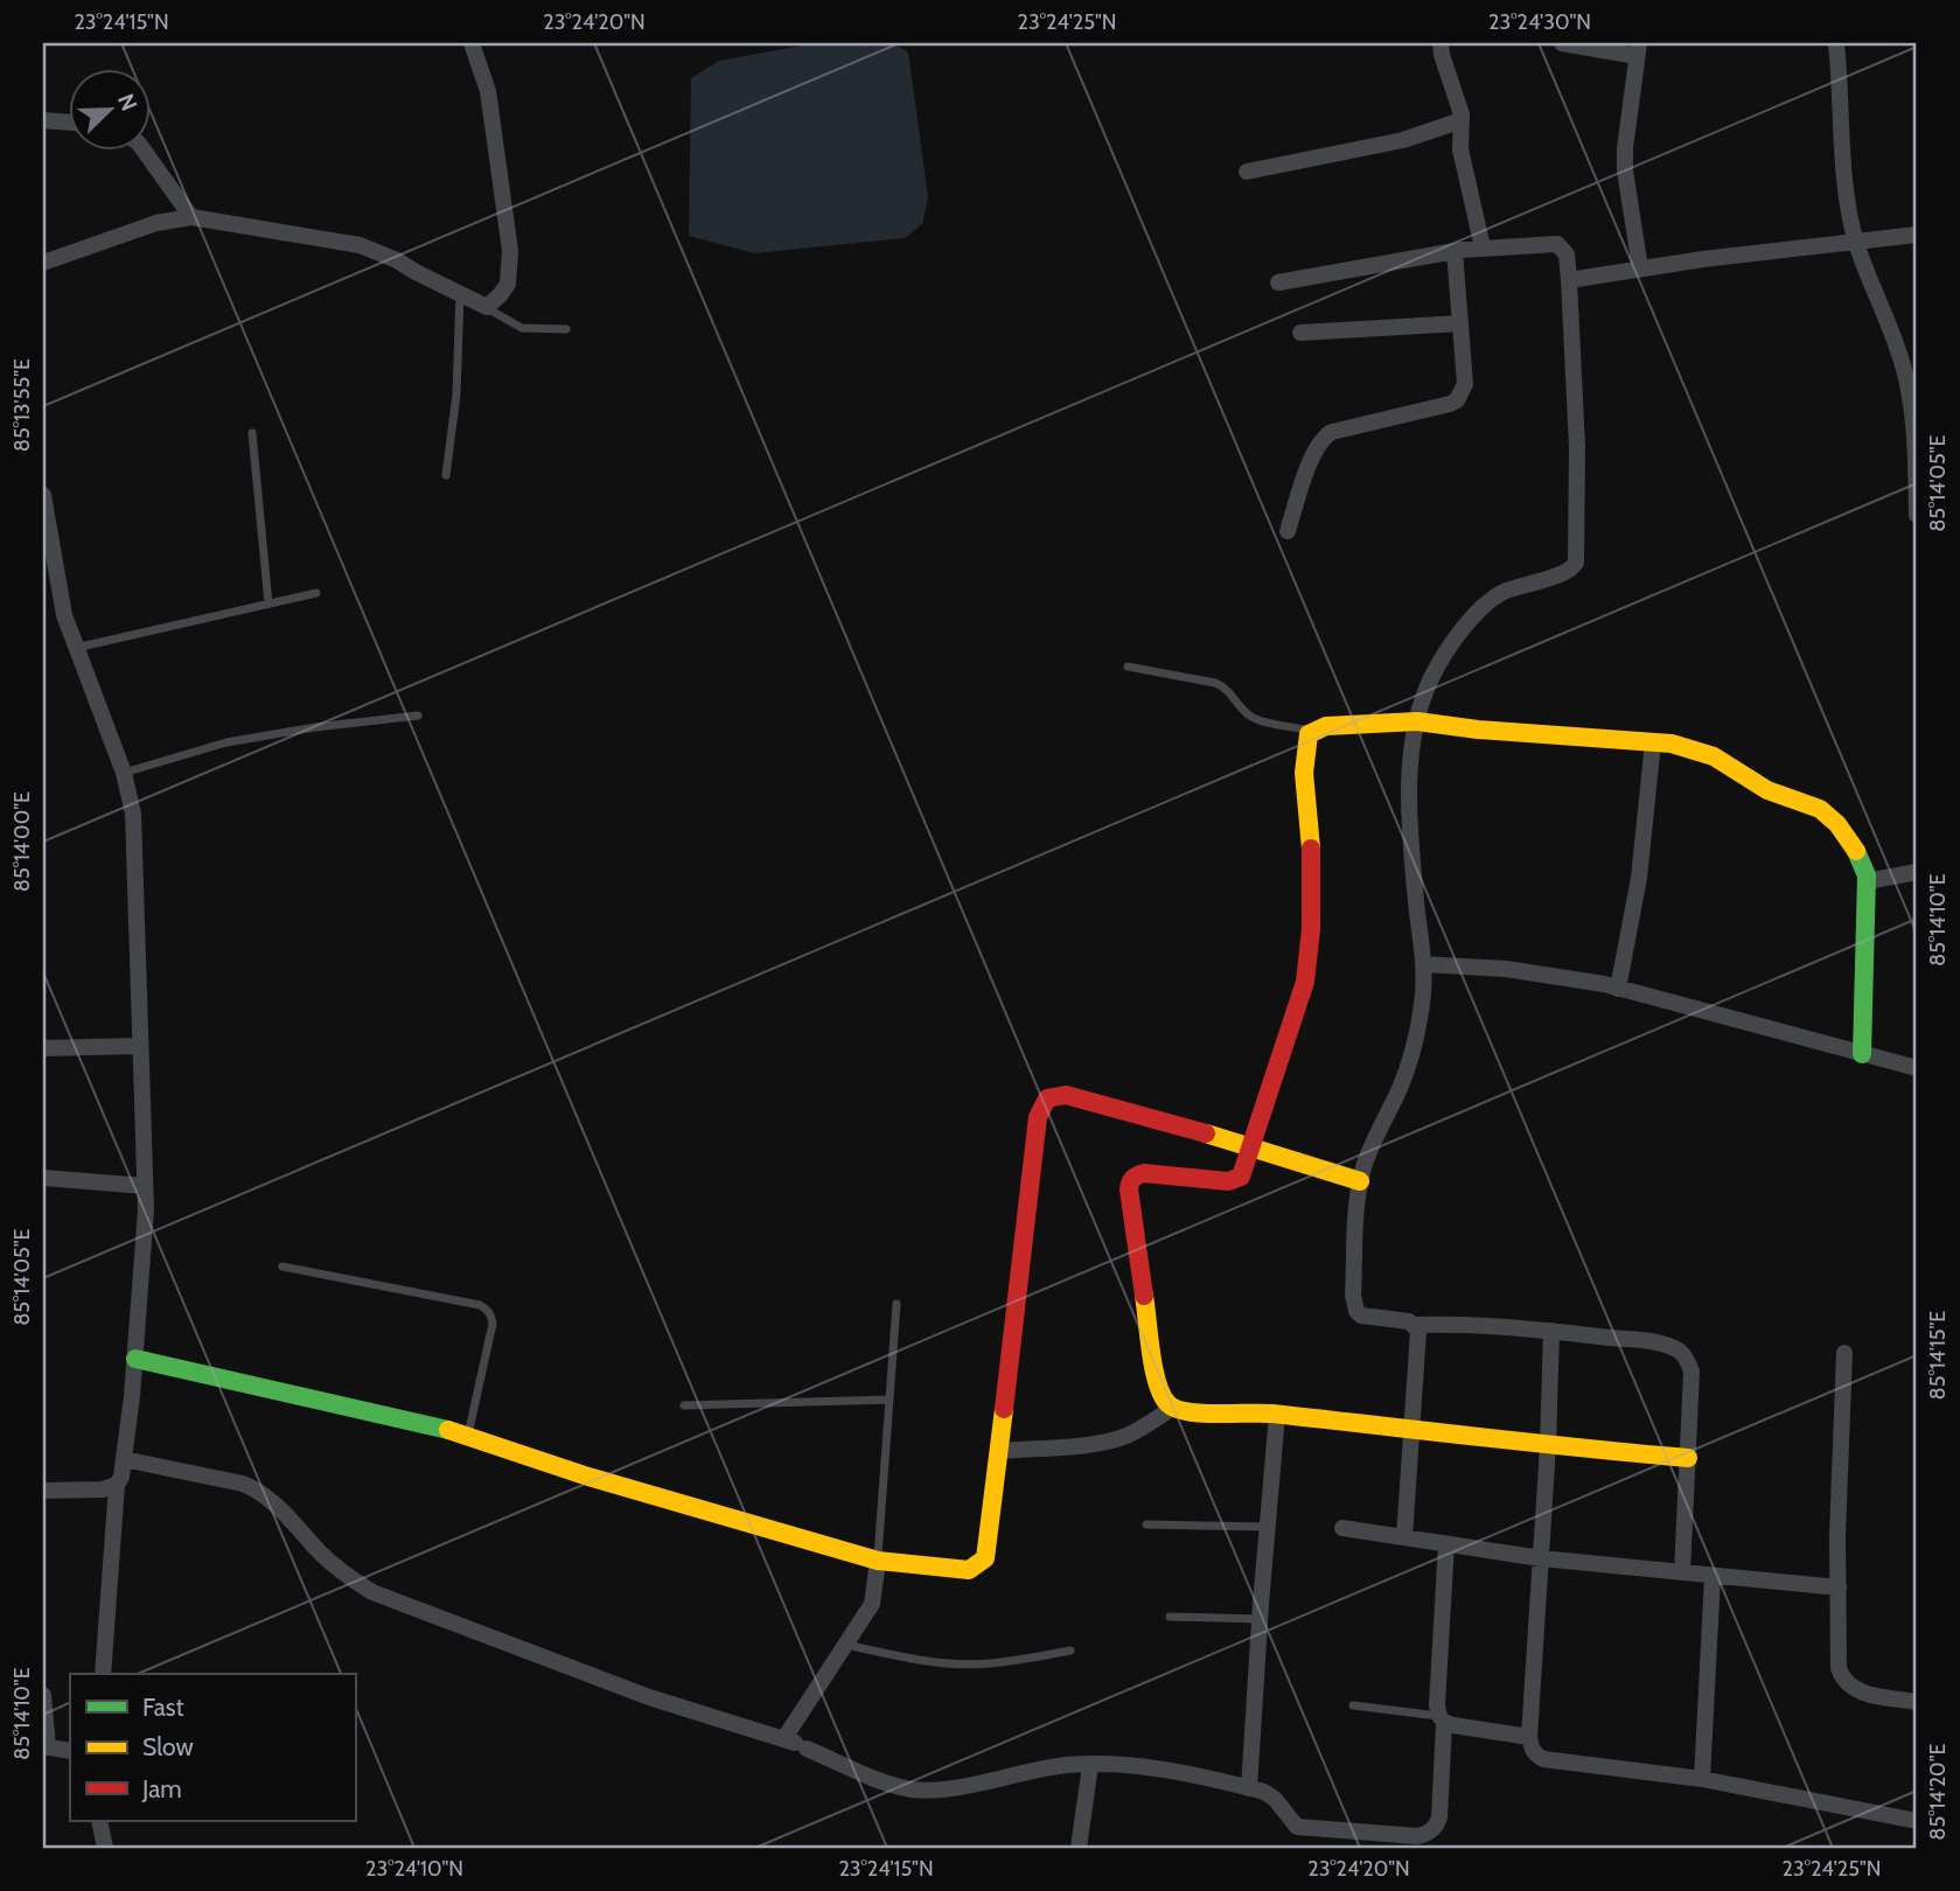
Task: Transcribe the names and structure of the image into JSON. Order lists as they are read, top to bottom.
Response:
{
  "legend": ["Fast", "Slow", "Jam"],
  "north": "top right",
  "coordinates": [
    "23°24'15\"N",
    "23°24'20\"N",
    "23°24'25\"N",
    "23°24'30\"N",
    "85°13'55\"E",
    "85°14'05\"E",
    "85°14'00\"E",
    "85°14'10\"E",
    "85°14'15\"E",
    "85°14'20\"E",
    "23°24'10\"N"
  ]
}
